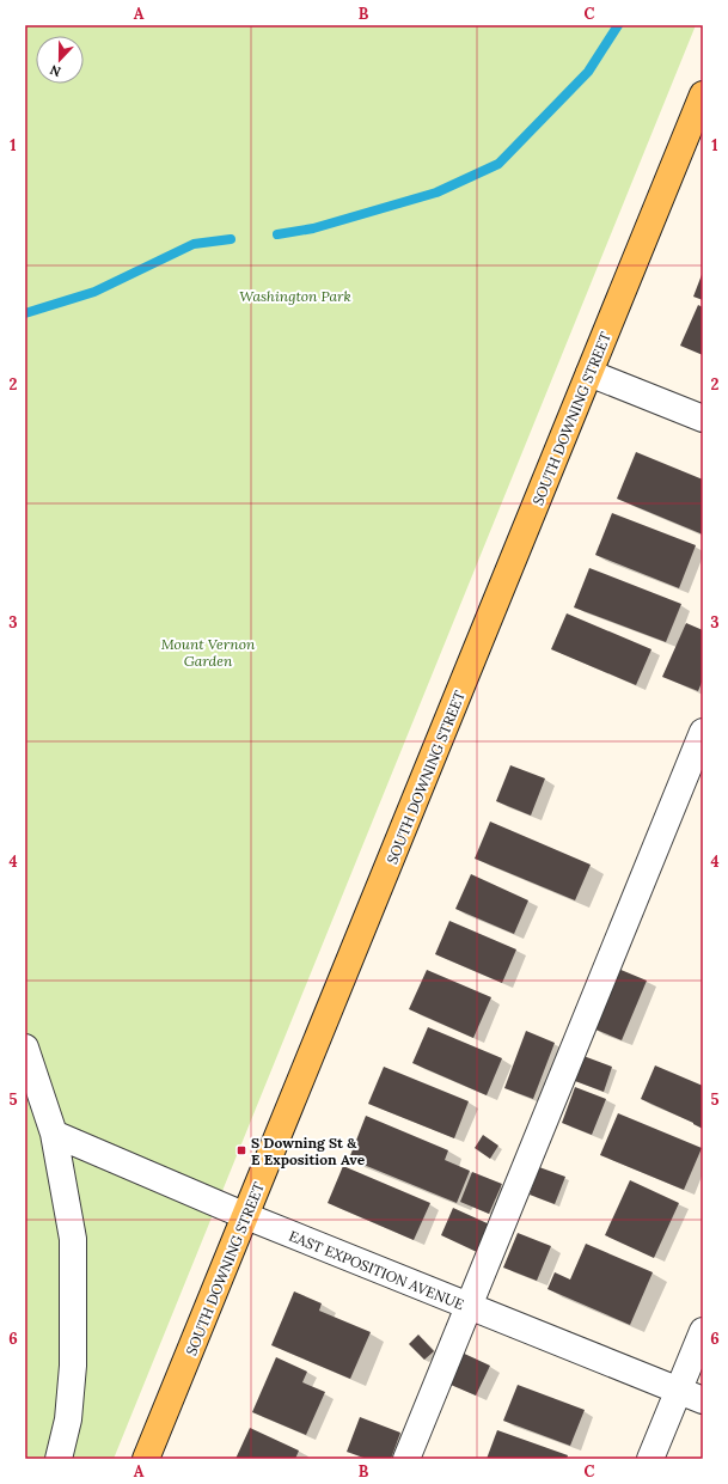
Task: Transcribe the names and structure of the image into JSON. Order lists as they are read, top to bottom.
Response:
{
  "streets": {
    "main road": ["SOUTH DOWNING STREET"],
    "street": ["EAST EXPOSITION AVENUE"]
  },
  "crossings": [
    ["SOUTH DOWNING STREET", "EAST EXPOSITION AVENUE"]
  ],
  "parks": ["Washington Park", "Mount Vernon Garden"],
  "places": {
    "transit": ["S Downing St & E Exposition Ave"]
  },
  "north": "bottom",
  "grid": {
    "columns": ["A", "B", "C"],
    "rows": [
      "1",
      "2",
      "3",
      "4",
      "5",
      "6"
    ]
  }
}
